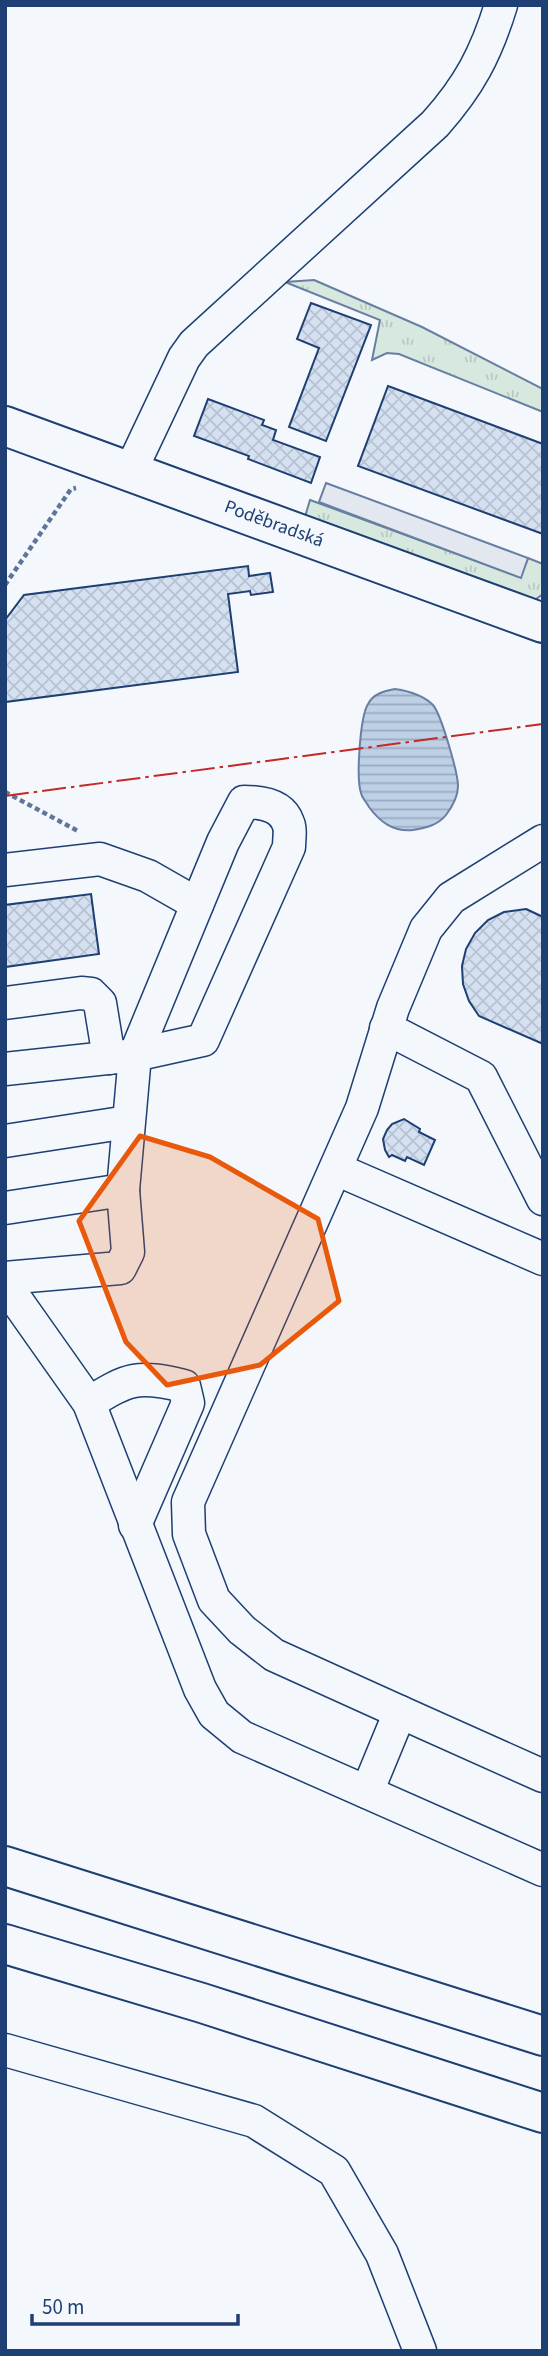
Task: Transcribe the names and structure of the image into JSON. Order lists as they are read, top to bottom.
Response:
{
  "streets": {
    "main road": ["Poděbradská"]
  },
  "scale_bar": "50 m"
}
